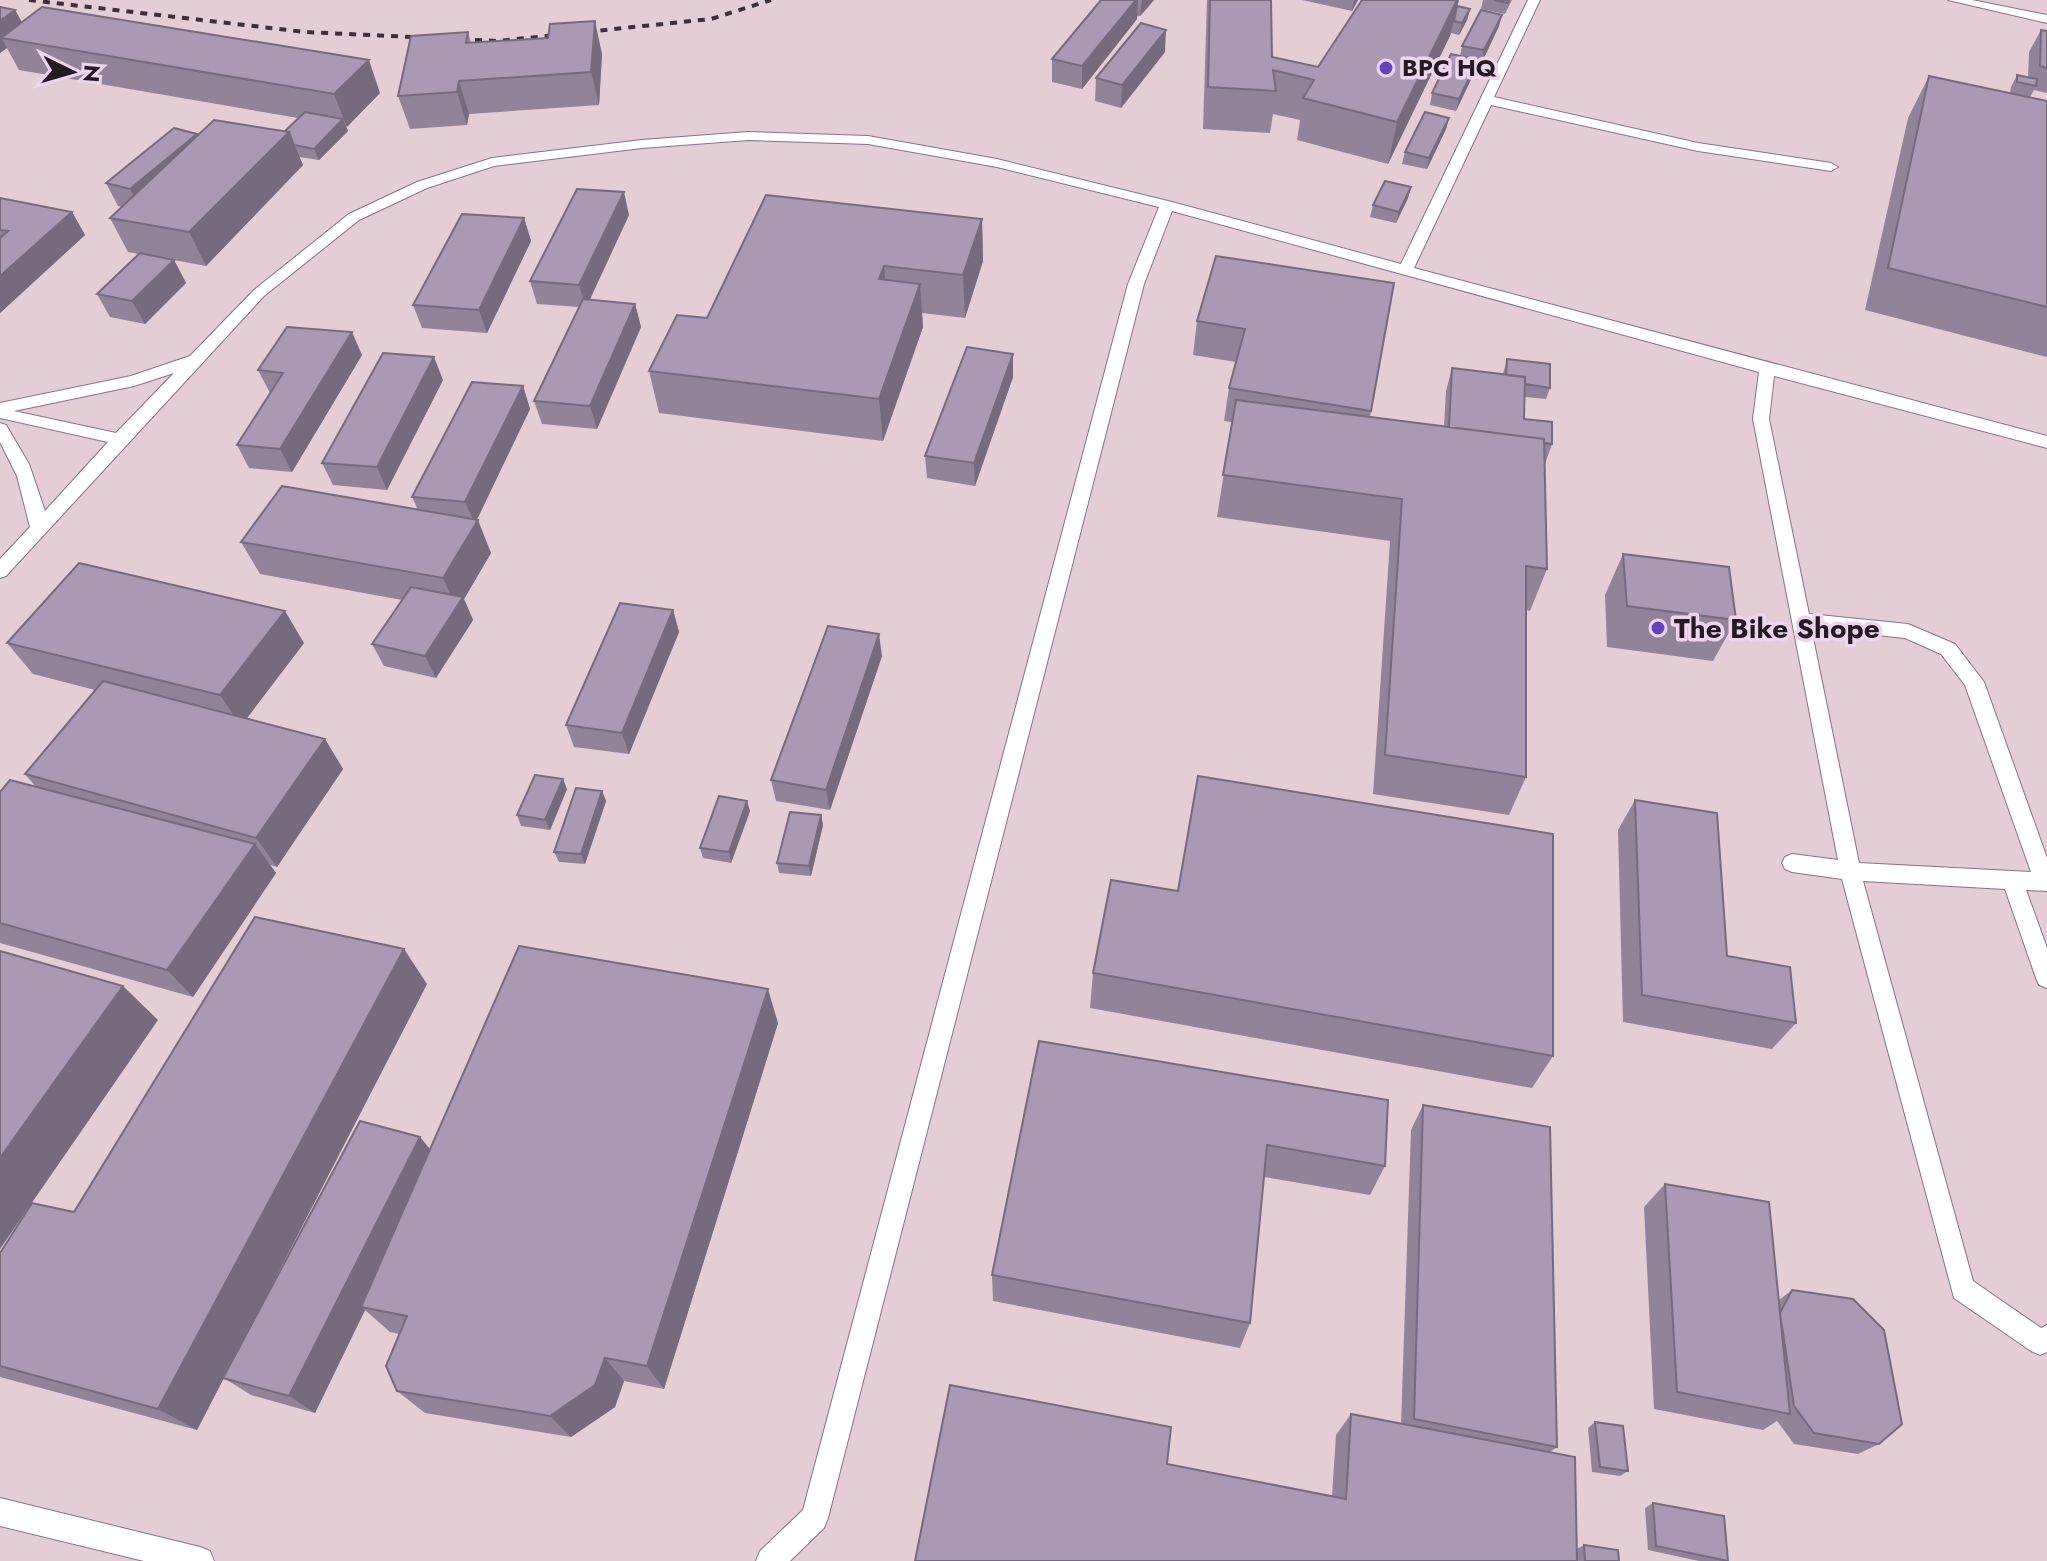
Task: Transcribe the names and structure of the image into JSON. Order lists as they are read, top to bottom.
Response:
{
  "places": ["BPC HQ", "The Bike Shope"],
  "north": "right"
}
